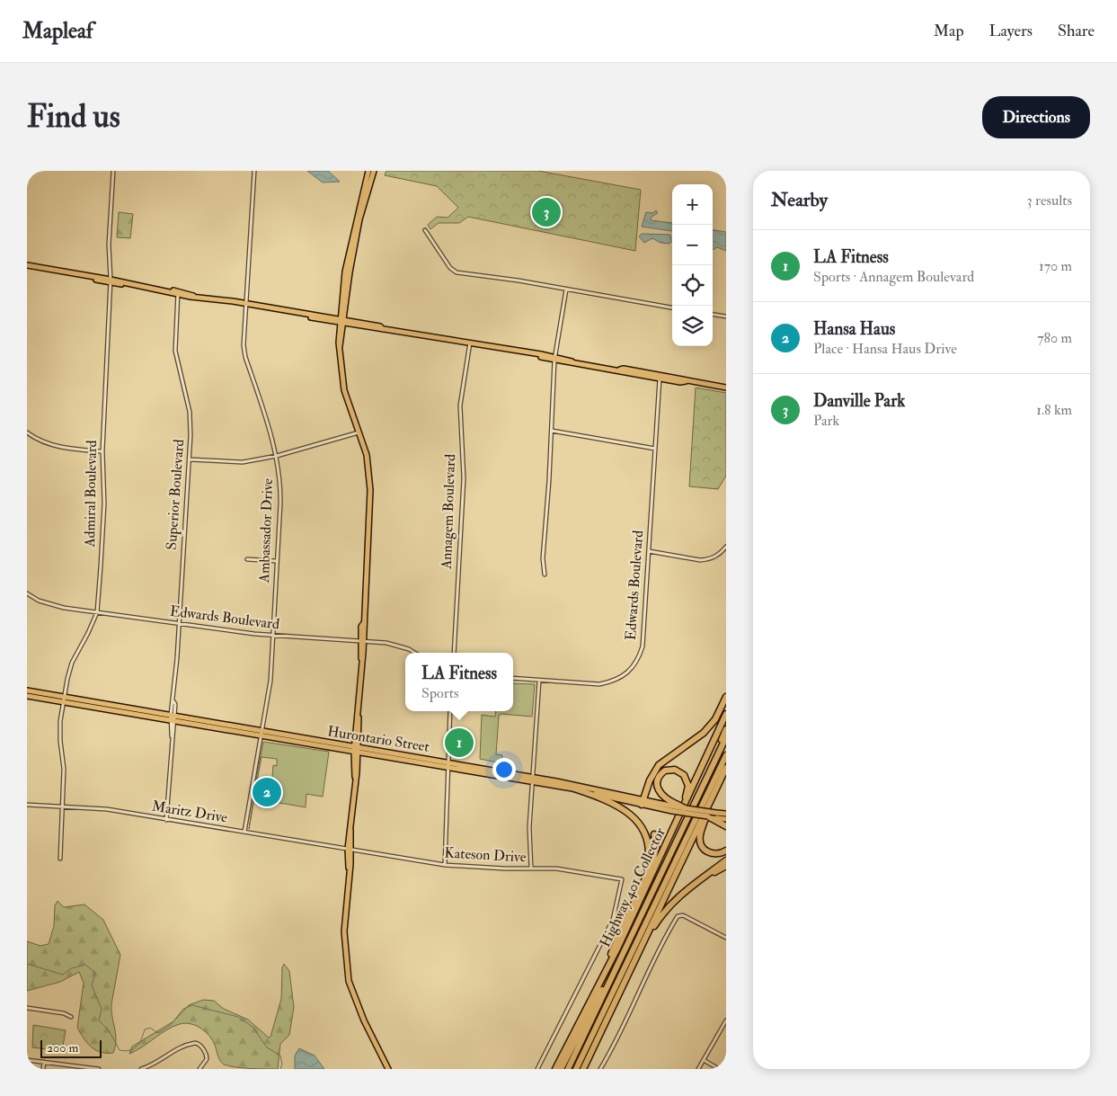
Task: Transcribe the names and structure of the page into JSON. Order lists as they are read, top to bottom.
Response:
{
  "streets": {
    "highway": ["Highway 401 Collector"],
    "main road": ["Hurontario Street"],
    "street": [
      "Admiral Boulevard",
      "Superior Boulevard",
      "Annagem Boulevard",
      "Ambassador Drive",
      "Edwards Boulevard",
      "Maritz Drive",
      "Kateson Drive"
    ]
  },
  "crossings": [
    ["Admiral Boulevard", "Edwards Boulevard"],
    ["Admiral Boulevard", "Hurontario Street"],
    ["Admiral Boulevard", "Maritz Drive"],
    ["Superior Boulevard", "Edwards Boulevard"],
    ["Superior Boulevard", "Hurontario Street"],
    ["Superior Boulevard", "Maritz Drive"],
    ["Ambassador Drive", "Edwards Boulevard"],
    ["Ambassador Drive", "Hurontario Street"],
    ["Ambassador Drive", "Maritz Drive"],
    ["Maritz Drive", "Kateson Drive"]
  ],
  "scale_bar": "200 m",
  "page": {
    "header": "Mapleaf",
    "nav": ["Map", "Layers", "Share"],
    "buttons": "Directions",
    "title": "Find us",
    "heading": ["Nearby", "3 results"],
    "map_buttons": ["+", "−"],
    "pins": ["3", "1", "2"],
    "list": [
      {
        "mark": "1",
        "name": "LA Fitness",
        "note": "Sports · Annagem Boulevard",
        "value": "170 m"
      },
      {
        "mark": "2",
        "name": "Hansa Haus",
        "note": "Place · Hansa Haus Drive",
        "value": "780 m"
      },
      {
        "mark": "3",
        "name": "Danville Park",
        "note": "Park",
        "value": "1.8 km"
      }
    ],
    "popup": ["LA Fitness", "Sports"],
    "scale": "200 m"
  }
}
